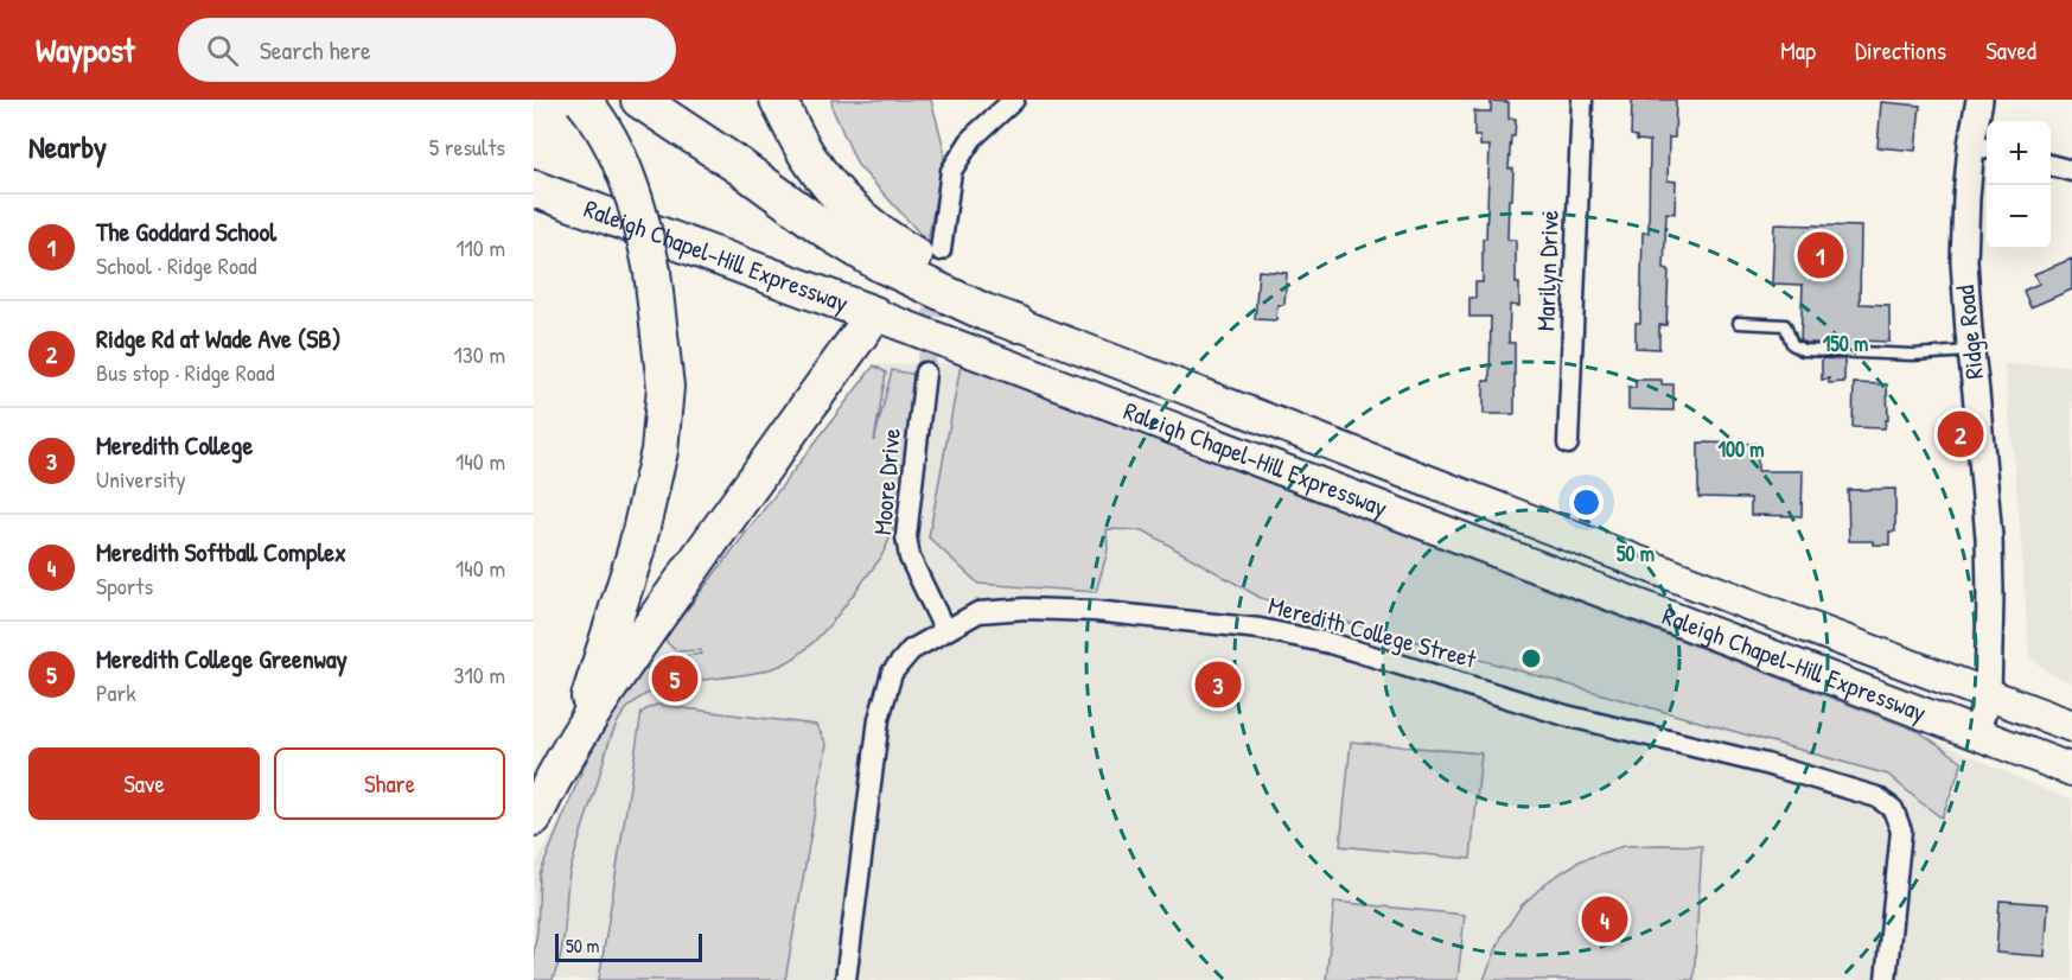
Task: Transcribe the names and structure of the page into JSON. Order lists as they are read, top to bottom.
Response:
{
  "streets": {
    "highway": ["Raleigh Chapel–Hill Expressway"],
    "street": [
      "Marilyn Drive",
      "Ridge Road",
      "Moore Drive",
      "Meredith College Street"
    ]
  },
  "crossings": [
    ["Raleigh Chapel–Hill Expressway", "Ridge Road"],
    ["Moore Drive", "Meredith College Street"]
  ],
  "scale_bar": "50 m",
  "page": {
    "header": "Waypost",
    "search": "Search here",
    "nav": ["Map", "Directions", "Saved"],
    "heading": ["Nearby", "5 results"],
    "map_buttons": ["+", "−"],
    "list": [
      {
        "mark": "1",
        "name": "The Goddard School",
        "note": "School · Ridge Road",
        "value": "110 m"
      },
      {
        "mark": "2",
        "name": "Ridge Rd at Wade Ave (SB)",
        "note": "Bus stop · Ridge Road",
        "value": "130 m"
      },
      {
        "mark": "3",
        "name": "Meredith College",
        "note": "University",
        "value": "140 m"
      },
      {
        "mark": "4",
        "name": "Meredith Softball Complex",
        "note": "Sports",
        "value": "140 m"
      },
      {
        "mark": "5",
        "name": "Meredith College Greenway",
        "note": "Park",
        "value": "310 m"
      }
    ],
    "pins": [
      "1",
      "2",
      "5",
      "3",
      "4"
    ],
    "buttons": ["Save", "Share"],
    "scale": "50 m"
  },
  "rings": ["150 m", "100 m", "50 m"]
}
